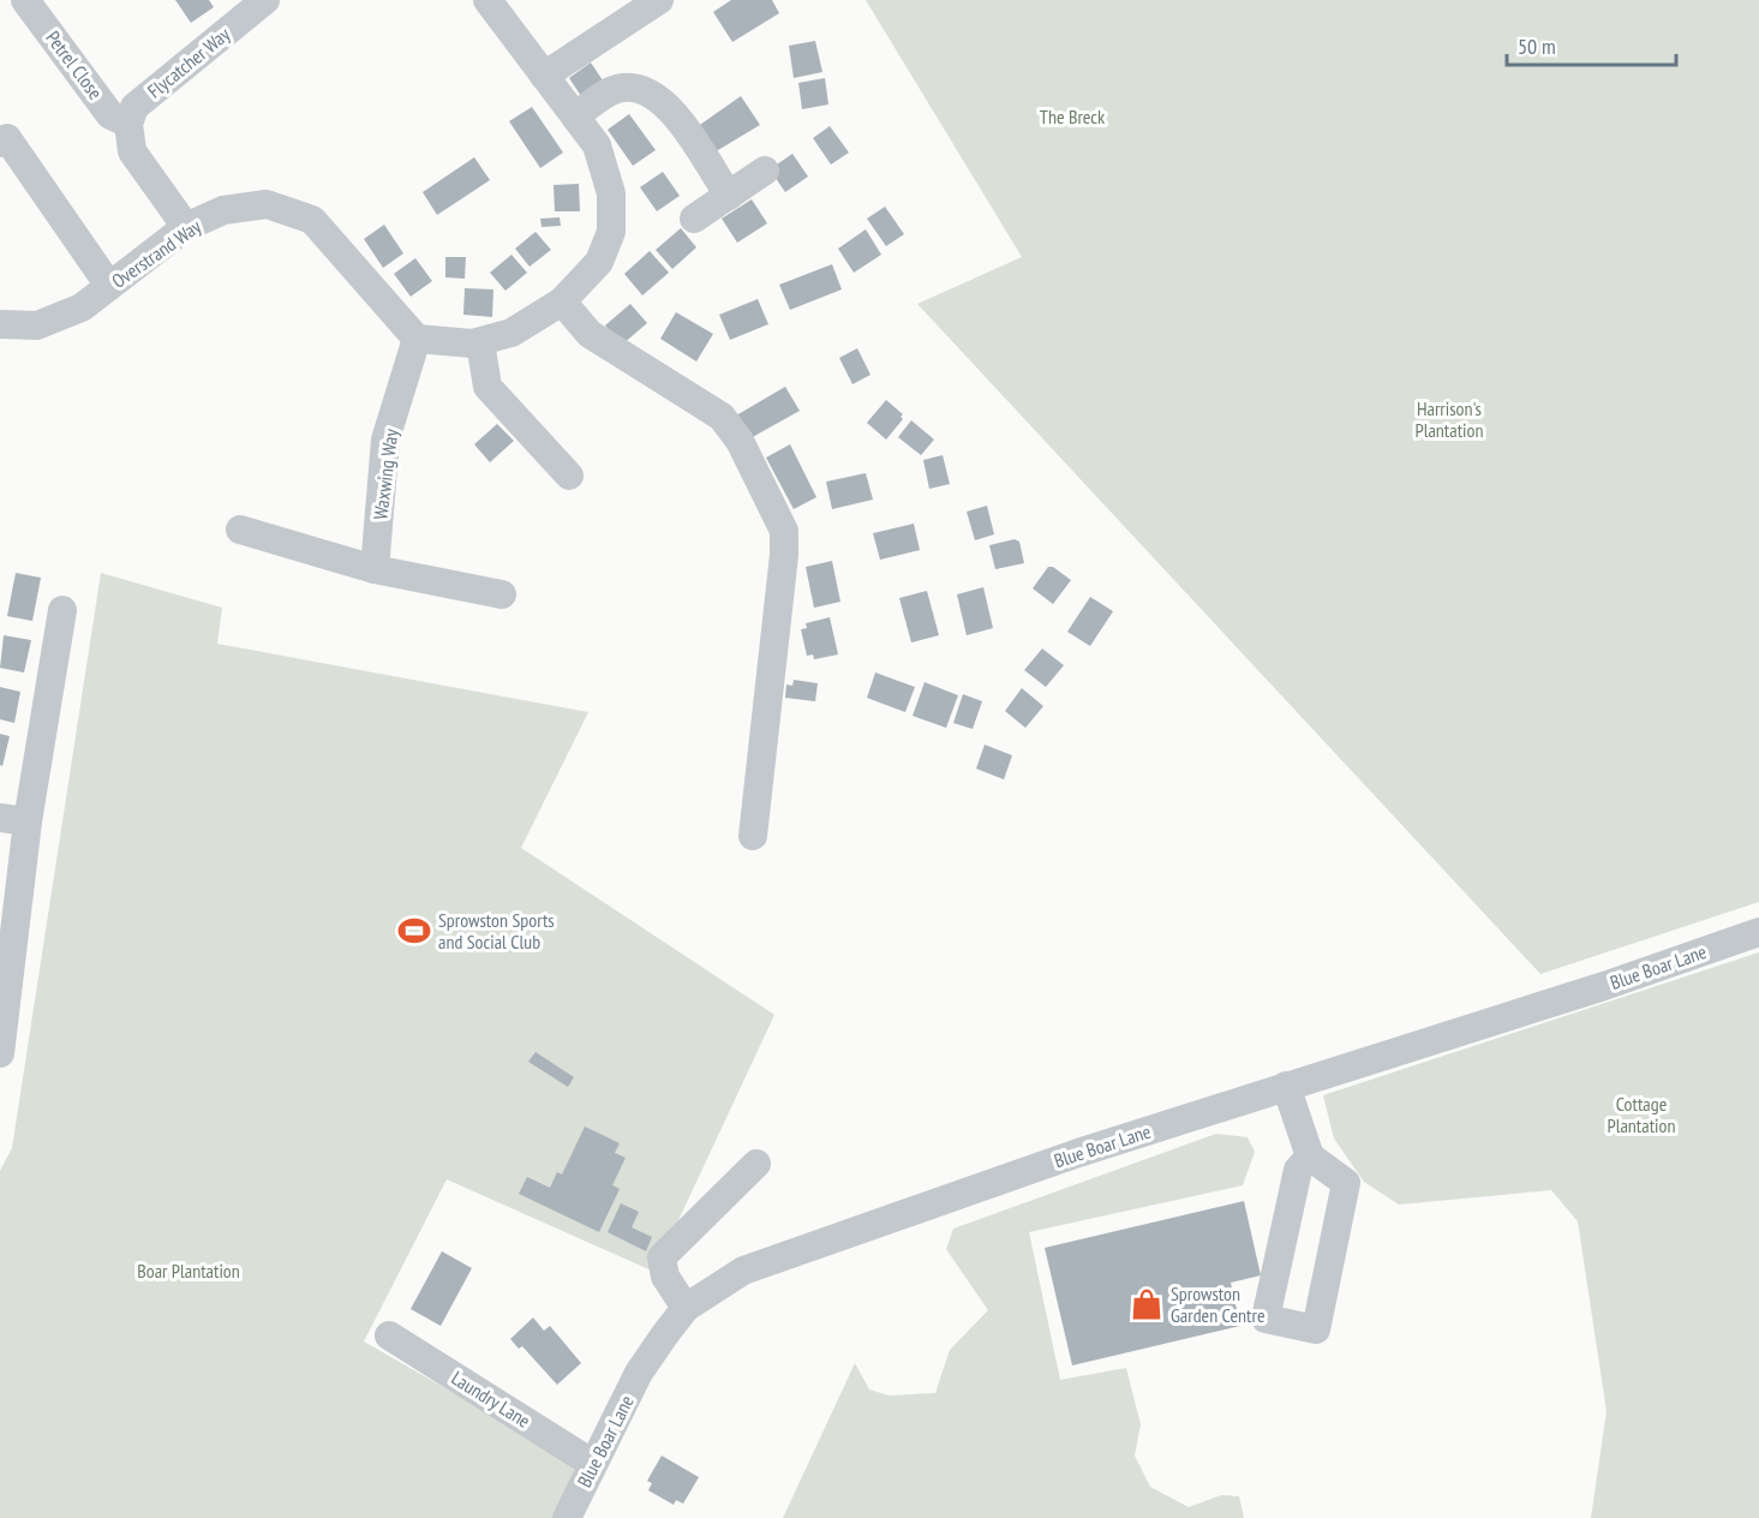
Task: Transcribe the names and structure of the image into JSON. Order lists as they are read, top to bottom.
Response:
{
  "streets": {
    "street": [
      "Flycatcher Way",
      "Petrel Close",
      "Overstrand Way",
      "Waxwing Way",
      "Blue Boar Lane",
      "Laundry Lane"
    ]
  },
  "crossings": [
    ["Flycatcher Way", "Petrel Close"],
    ["Overstrand Way", "Waxwing Way"],
    ["Blue Boar Lane", "Laundry Lane"]
  ],
  "parks": [
    "The Breck",
    "Harrison's Plantation",
    "Cottage Plantation",
    "Boar Plantation"
  ],
  "places": {
    "sports": ["Sprowston Sports and Social Club"],
    "shop": ["Sprowston Garden Centre"]
  },
  "scale_bar": "50 m"
}
